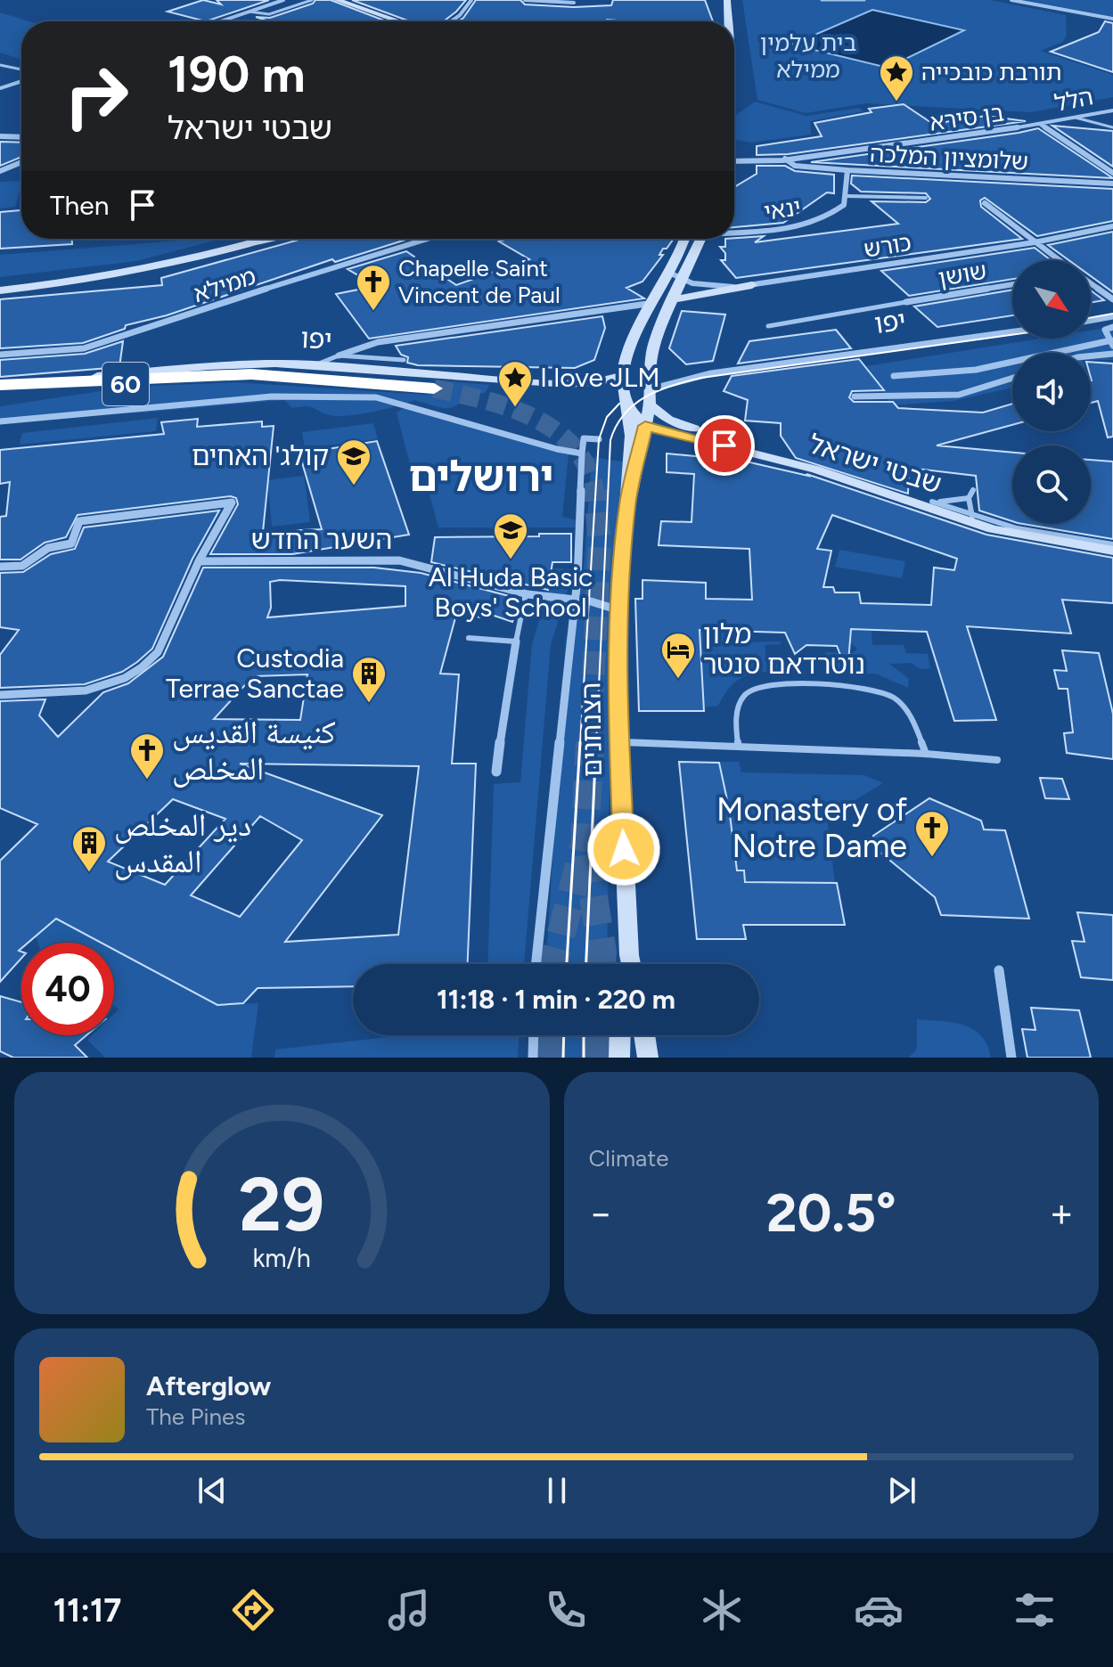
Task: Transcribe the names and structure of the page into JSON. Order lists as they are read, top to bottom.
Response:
{
  "streets": {
    "highway": ["יפו", "60"],
    "street": [
      "הלל",
      "בן סירא",
      "שלומציון המלכה",
      "ינאי",
      "כורש",
      "שושן",
      "ממילא",
      "שבטי ישראל",
      "השער החדש",
      "הצנחנים"
    ]
  },
  "crossings": [
    ["הלל", "בן סירא"],
    ["בן סירא", "שלומציון המלכה"],
    ["כורש", "הצנחנים"],
    ["יפו", "הצנחנים"],
    ["שבטי ישראל", "הצנחנים"],
    ["השער החדש", "הצנחנים"]
  ],
  "districts": ["ירושלים"],
  "parks": ["בית עלמין ממילא"],
  "places": {
    "place": ["תורבת כובכייה", "I love JLM"],
    "church": ["Chapelle Saint Vincent de Paul", "كنيسة القديس المخلص", "Monastery of Notre Dame"],
    "school or university": ["קולג' האחים", "Al Huda Basic Boys' School"],
    "hotel": ["מלון נוטרדאם סנטר"],
    "building": ["Custodia Terrae Sanctae", "دير المخلص المقدس"]
  },
  "north": "bottom right",
  "page": {
    "turn": ["190 m", "שבטי ישראל"],
    "then": "Then",
    "limit": "40",
    "trip": "11:18 · 1 min · 220 m",
    "tile": "Climate",
    "heat": ["−", "20.5°", "+"],
    "song": ["Afterglow", "The Pines"],
    "tabs": "11:17",
    "gauge": ["29", "km/h"]
  }
}
